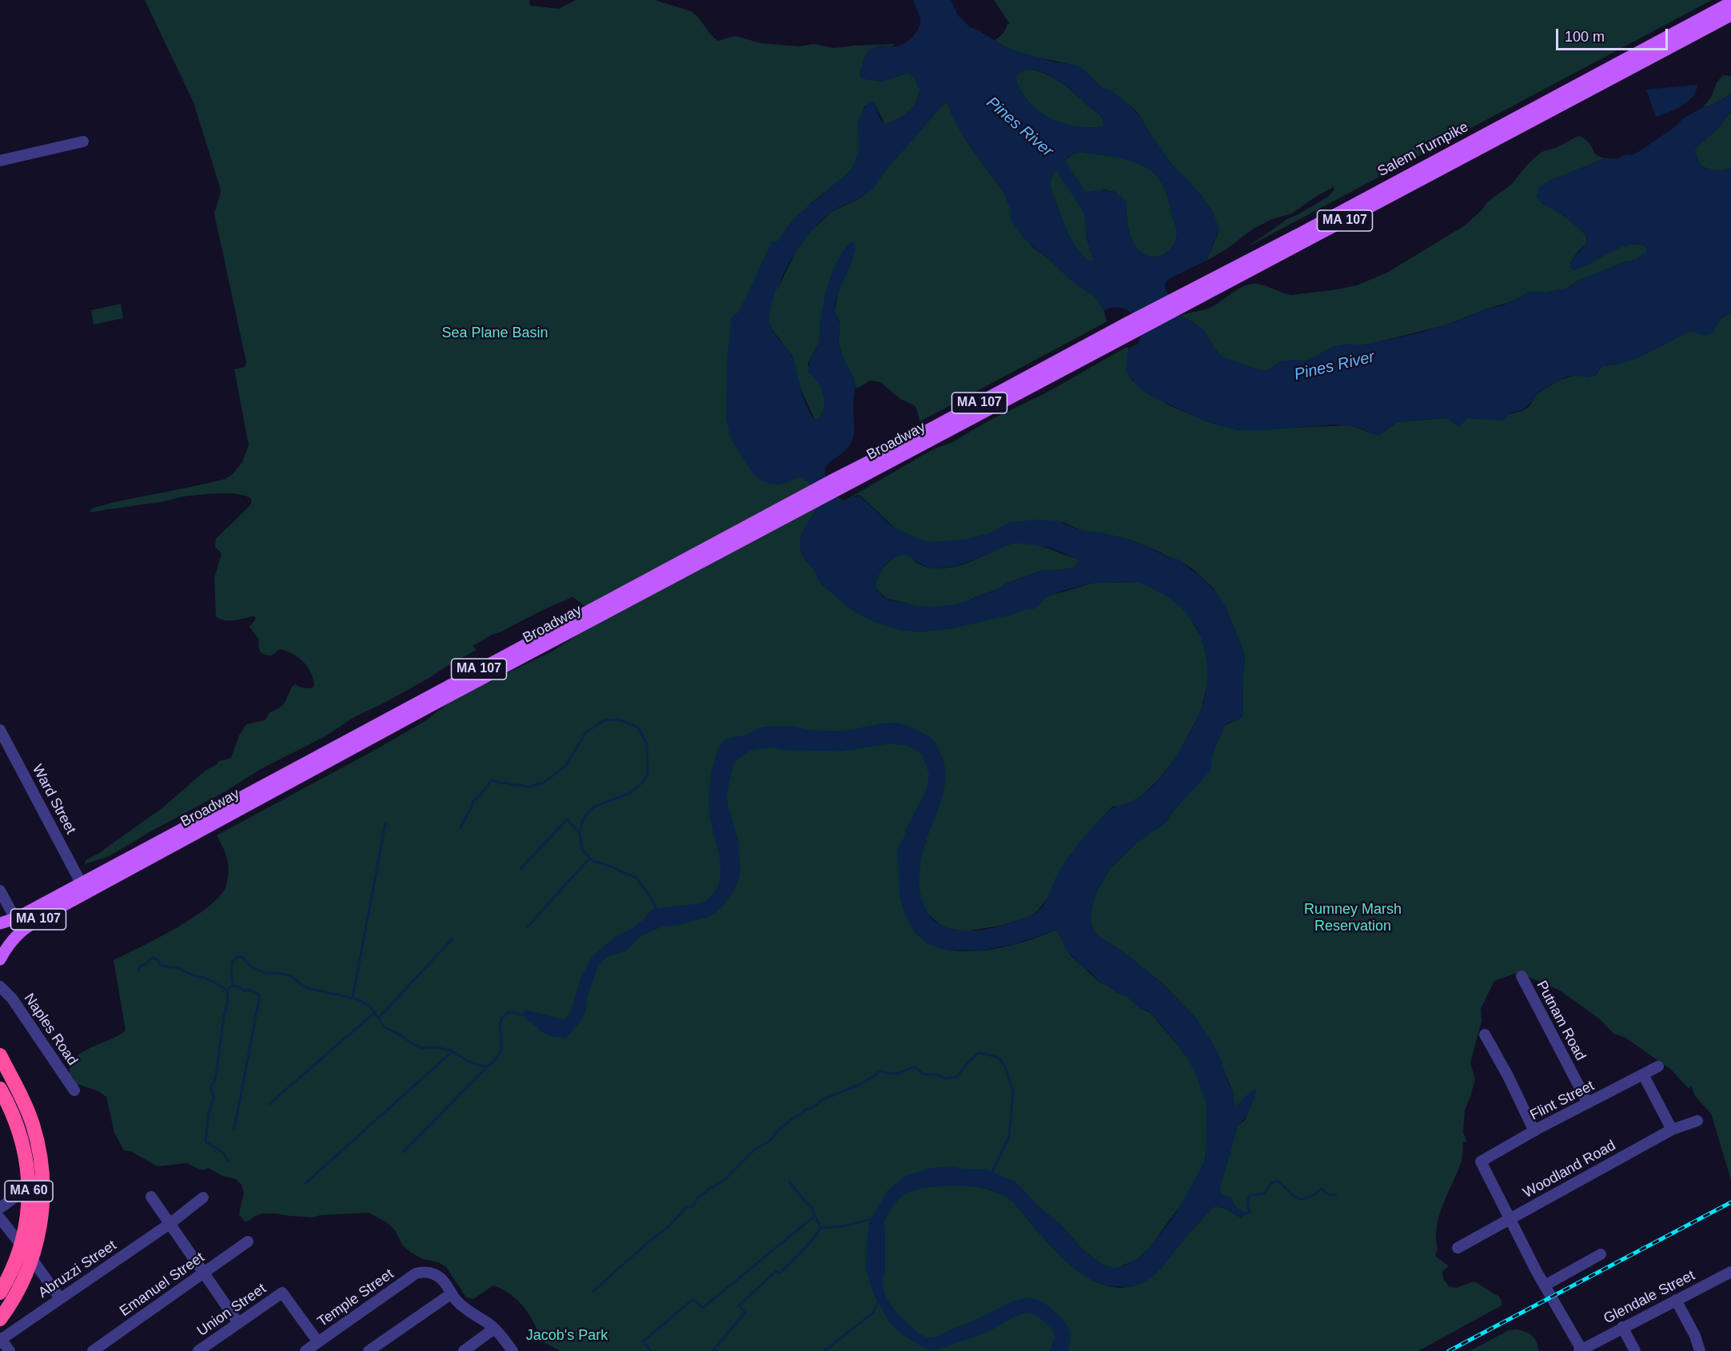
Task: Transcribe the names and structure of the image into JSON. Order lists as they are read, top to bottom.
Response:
{
  "streets": {
    "highway": ["MA 60"],
    "main road": ["Salem Turnpike", "MA 107", "Broadway"],
    "street": [
      "Ward Street",
      "Putnam Road",
      "Naples Road",
      "Flint Street",
      "Woodland Road",
      "Abruzzi Street",
      "Emanuel Street",
      "Glendale Street",
      "Temple Street",
      "Union Street"
    ]
  },
  "crossings": [
    ["Salem Turnpike", "Broadway"],
    ["Broadway", "Ward Street"],
    ["Putnam Road", "Flint Street"],
    ["Flint Street", "Woodland Road"],
    ["Temple Street", "Union Street"]
  ],
  "water": ["Pines River"],
  "parks": ["Sea Plane Basin", "Rumney Marsh Reservation", "Jacob's Park"],
  "scale_bar": "100 m"
}
